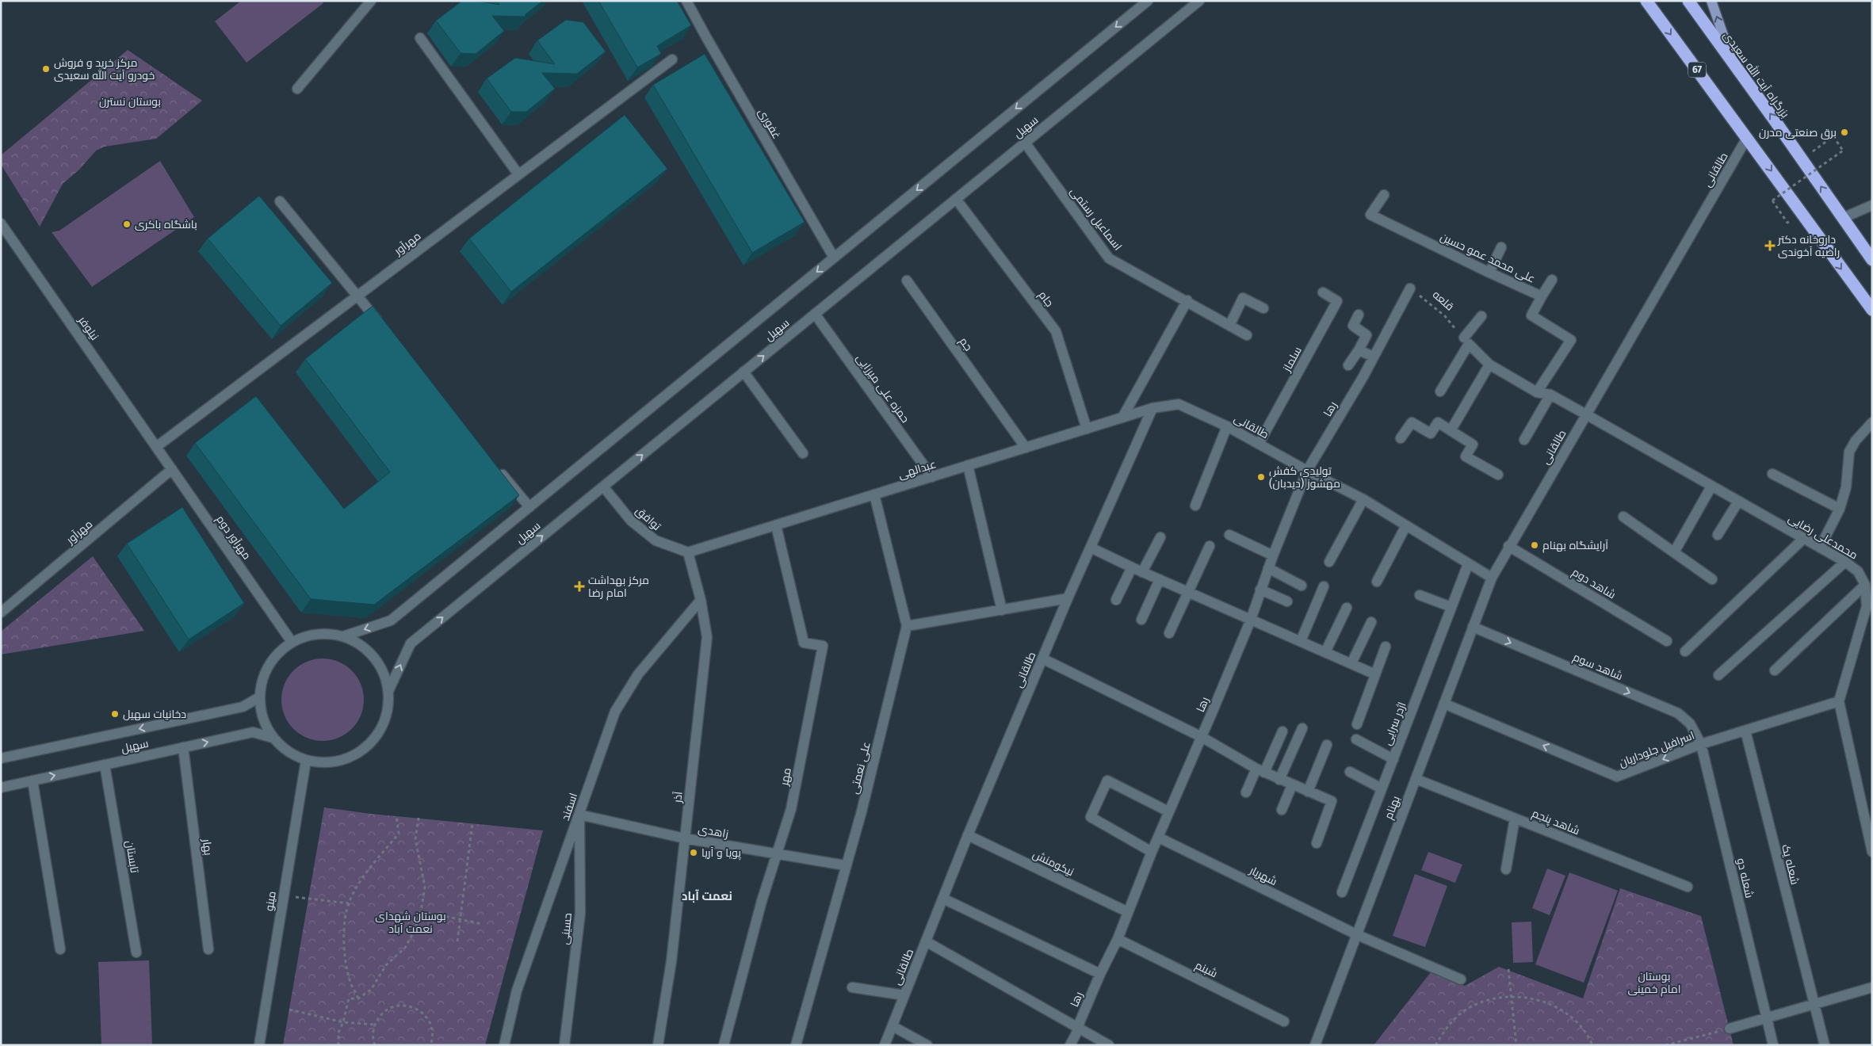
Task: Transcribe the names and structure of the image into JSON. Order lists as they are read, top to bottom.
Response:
{
  "streets": {
    "highway": ["67", "بزرگراه آیت الله سعیدی"],
    "street": [
      "غفوری",
      "سهیل",
      "طالقانی",
      "اسماعیل رستمی",
      "مهرآور",
      "علی محمد عمو حسین",
      "جام",
      "نیلوفر",
      "جم",
      "سلماز",
      "حمزه علی میرزایی",
      "رها",
      "عبدالهی",
      "توافق",
      "محمدعلی رضایی",
      "مهرآور دوم",
      "شاهد دوم",
      "شاهد سوم",
      "اژدر سرایی",
      "اسرافیل جلوداریان",
      "علی نعمتی",
      "مهر",
      "آذر",
      "اسفند",
      "بهنام",
      "شاهد پنجم",
      "زاهدی",
      "بهار",
      "تابستان",
      "نیکومنش",
      "شعله یک",
      "شهریار",
      "شعله دو",
      "مینو",
      "حسینی",
      "شبنم"
    ],
    "path": ["قلعه"]
  },
  "crossings": [
    ["67", "طالقانی"],
    ["غفوری", "سهیل"],
    ["سهیل", "اسماعیل رستمی"],
    ["سهیل", "جام"],
    ["سهیل", "حمزه علی میرزایی"],
    ["سهیل", "توافق"],
    ["سهیل", "مهرآور دوم"],
    ["سهیل", "بهار"],
    ["سهیل", "تابستان"],
    ["سهیل", "مینو"],
    ["طالقانی", "سلماز"],
    ["طالقانی", "رها"],
    ["طالقانی", "عبدالهی"],
    ["طالقانی", "محمدعلی رضایی"],
    ["طالقانی", "شاهد دوم"],
    ["طالقانی", "اژدر سرایی"],
    ["طالقانی", "بهنام"],
    ["طالقانی", "نیکومنش"],
    ["مهرآور", "نیلوفر"],
    ["مهرآور", "مهرآور دوم"],
    ["علی محمد عمو حسین", "محمدعلی رضایی"],
    ["جام", "عبدالهی"],
    ["نیلوفر", "مهرآور دوم"],
    ["جم", "عبدالهی"],
    ["حمزه علی میرزایی", "عبدالهی"],
    ["رها", "نیکومنش"],
    ["رها", "شهریار"],
    ["رها", "شبنم"],
    ["عبدالهی", "توافق"],
    ["عبدالهی", "علی نعمتی"],
    ["عبدالهی", "مهر"],
    ["عبدالهی", "آذر"],
    ["توافق", "آذر"],
    ["محمدعلی رضایی", "اسرافیل جلوداریان"],
    ["مهرآور دوم", "مینو"],
    ["شاهد سوم", "اسرافیل جلوداریان"],
    ["شاهد سوم", "بهنام"],
    ["شاهد سوم", "شعله دو"],
    ["اسرافیل جلوداریان", "بهنام"],
    ["اسرافیل جلوداریان", "شعله یک"],
    ["اسرافیل جلوداریان", "شعله دو"],
    ["علی نعمتی", "زاهدی"],
    ["مهر", "زاهدی"],
    ["آذر", "اسفند"],
    ["آذر", "زاهدی"],
    ["اسفند", "زاهدی"],
    ["اسفند", "حسینی"],
    ["بهنام", "شاهد پنجم"],
    ["بهنام", "شهریار"],
    ["زاهدی", "حسینی"]
  ],
  "one_way": ["شاهد سوم", "اسرافیل جلوداریان"],
  "districts": ["نعمت آباد"],
  "parks": ["بوستان نسترن", "بوستان شهدای نعمت آباد", "بوستان امام خمینی"],
  "places": {
    "other": [
      "مرکز خرید و فروش خودرو آیت الله سعیدی",
      "برق صنعتی مدرن",
      "باشگاه باکری",
      "تولیدی کفش مهشوز (دیدبان)",
      "آرایشگاه بهنام",
      "دخانیات سهیل",
      "پویا و آریا"
    ],
    "health": ["داروخانه دکتر راضیه آخوندی", "مرکز بهداشت امام رضا"]
  }
}
